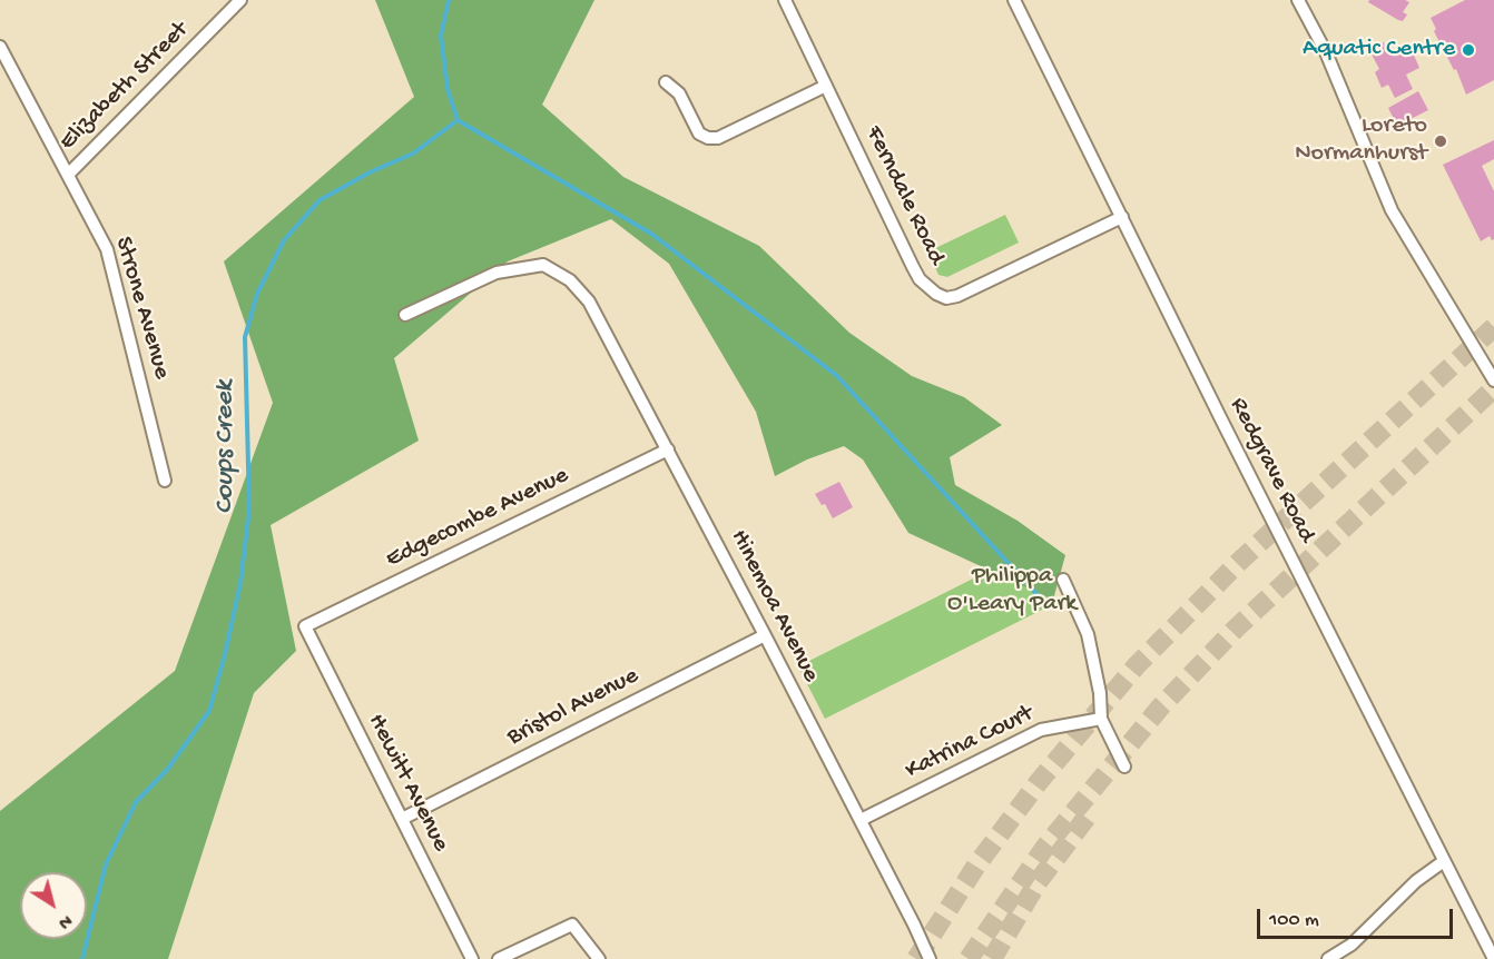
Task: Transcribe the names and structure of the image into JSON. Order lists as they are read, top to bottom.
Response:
{
  "streets": {
    "street": [
      "Elizabeth Street",
      "Ferndale Road",
      "Strone Avenue",
      "Redgrave Road",
      "Edgecombe Avenue",
      "Hinemoa Avenue",
      "Bristol Avenue",
      "Katrina Court",
      "Hewitt Avenue"
    ]
  },
  "crossings": [
    ["Elizabeth Street", "Strone Avenue"],
    ["Ferndale Road", "Redgrave Road"],
    ["Edgecombe Avenue", "Hinemoa Avenue"],
    ["Edgecombe Avenue", "Hewitt Avenue"],
    ["Hinemoa Avenue", "Bristol Avenue"],
    ["Hinemoa Avenue", "Katrina Court"],
    ["Bristol Avenue", "Hewitt Avenue"]
  ],
  "water": ["Coups Creek"],
  "parks": ["Philippa O'Leary Park"],
  "places": ["Aquatic Centre", "Loreto Normanhurst"],
  "scale_bar": "100 m",
  "north": "bottom right"
}
